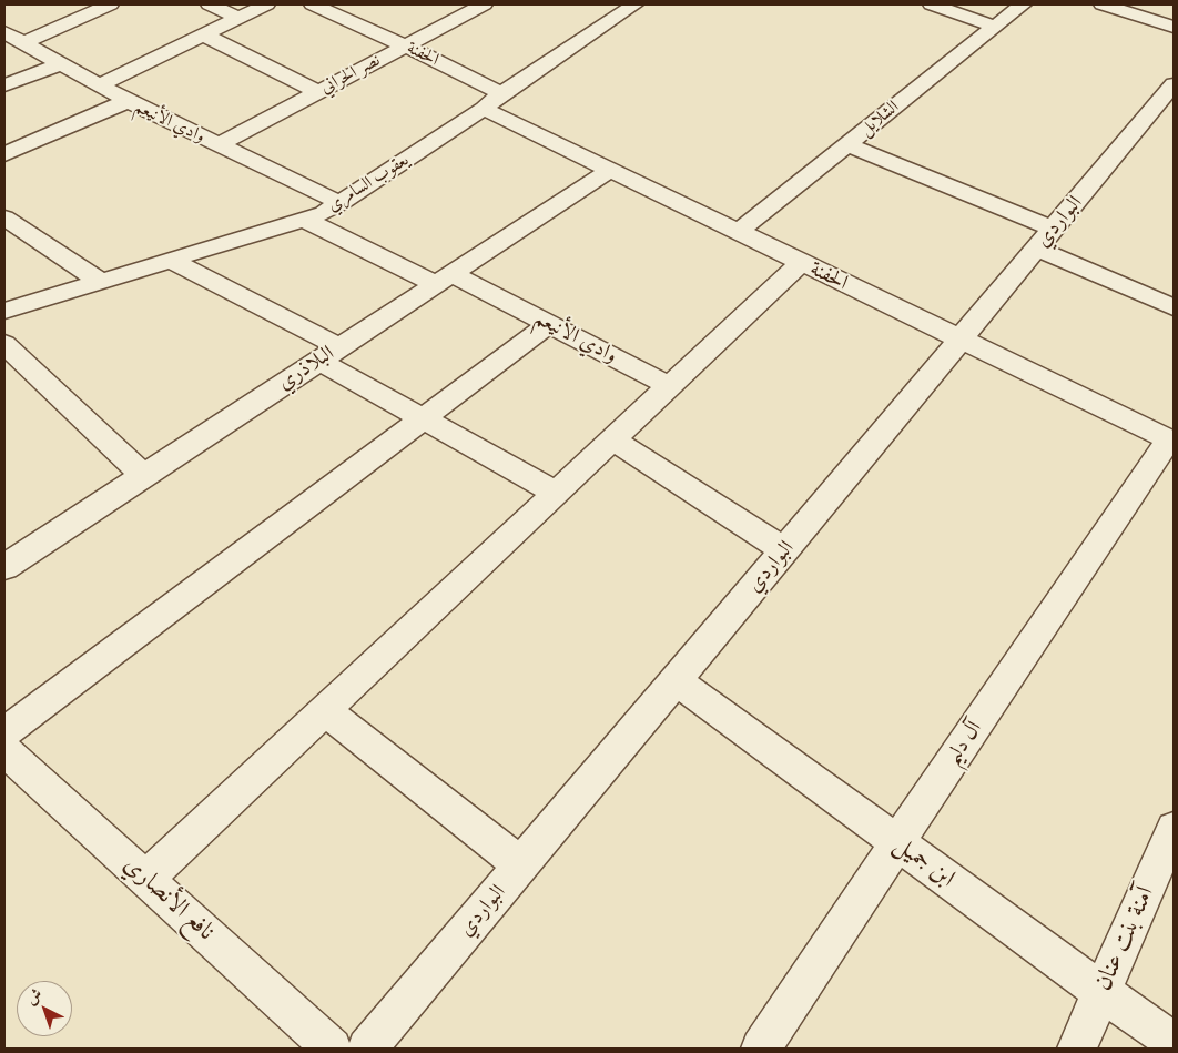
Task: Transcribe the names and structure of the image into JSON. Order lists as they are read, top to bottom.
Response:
{
  "streets": {
    "street": [
      "الحفنة",
      "نصر الحراني",
      "الشلايل",
      "وادي الأنيعم",
      "يعقوب السامري",
      "البواردي",
      "البلاذري",
      "آل دليم",
      "ابن جميل",
      "نافع الأنصاري",
      "آمنة بنت عنان"
    ]
  },
  "crossings": [
    ["الحفنة", "نصر الحراني"],
    ["الحفنة", "الشلايل"],
    ["الحفنة", "يعقوب السامري"],
    ["الحفنة", "البواردي"],
    ["الحفنة", "البلاذري"],
    ["الحفنة", "آل دليم"],
    ["نصر الحراني", "وادي الأنيعم"],
    ["وادي الأنيعم", "يعقوب السامري"],
    ["وادي الأنيعم", "البلاذري"],
    ["البواردي", "ابن جميل"],
    ["آل دليم", "ابن جميل"],
    ["ابن جميل", "آمنة بنت عنان"]
  ],
  "north": "top left"
}
